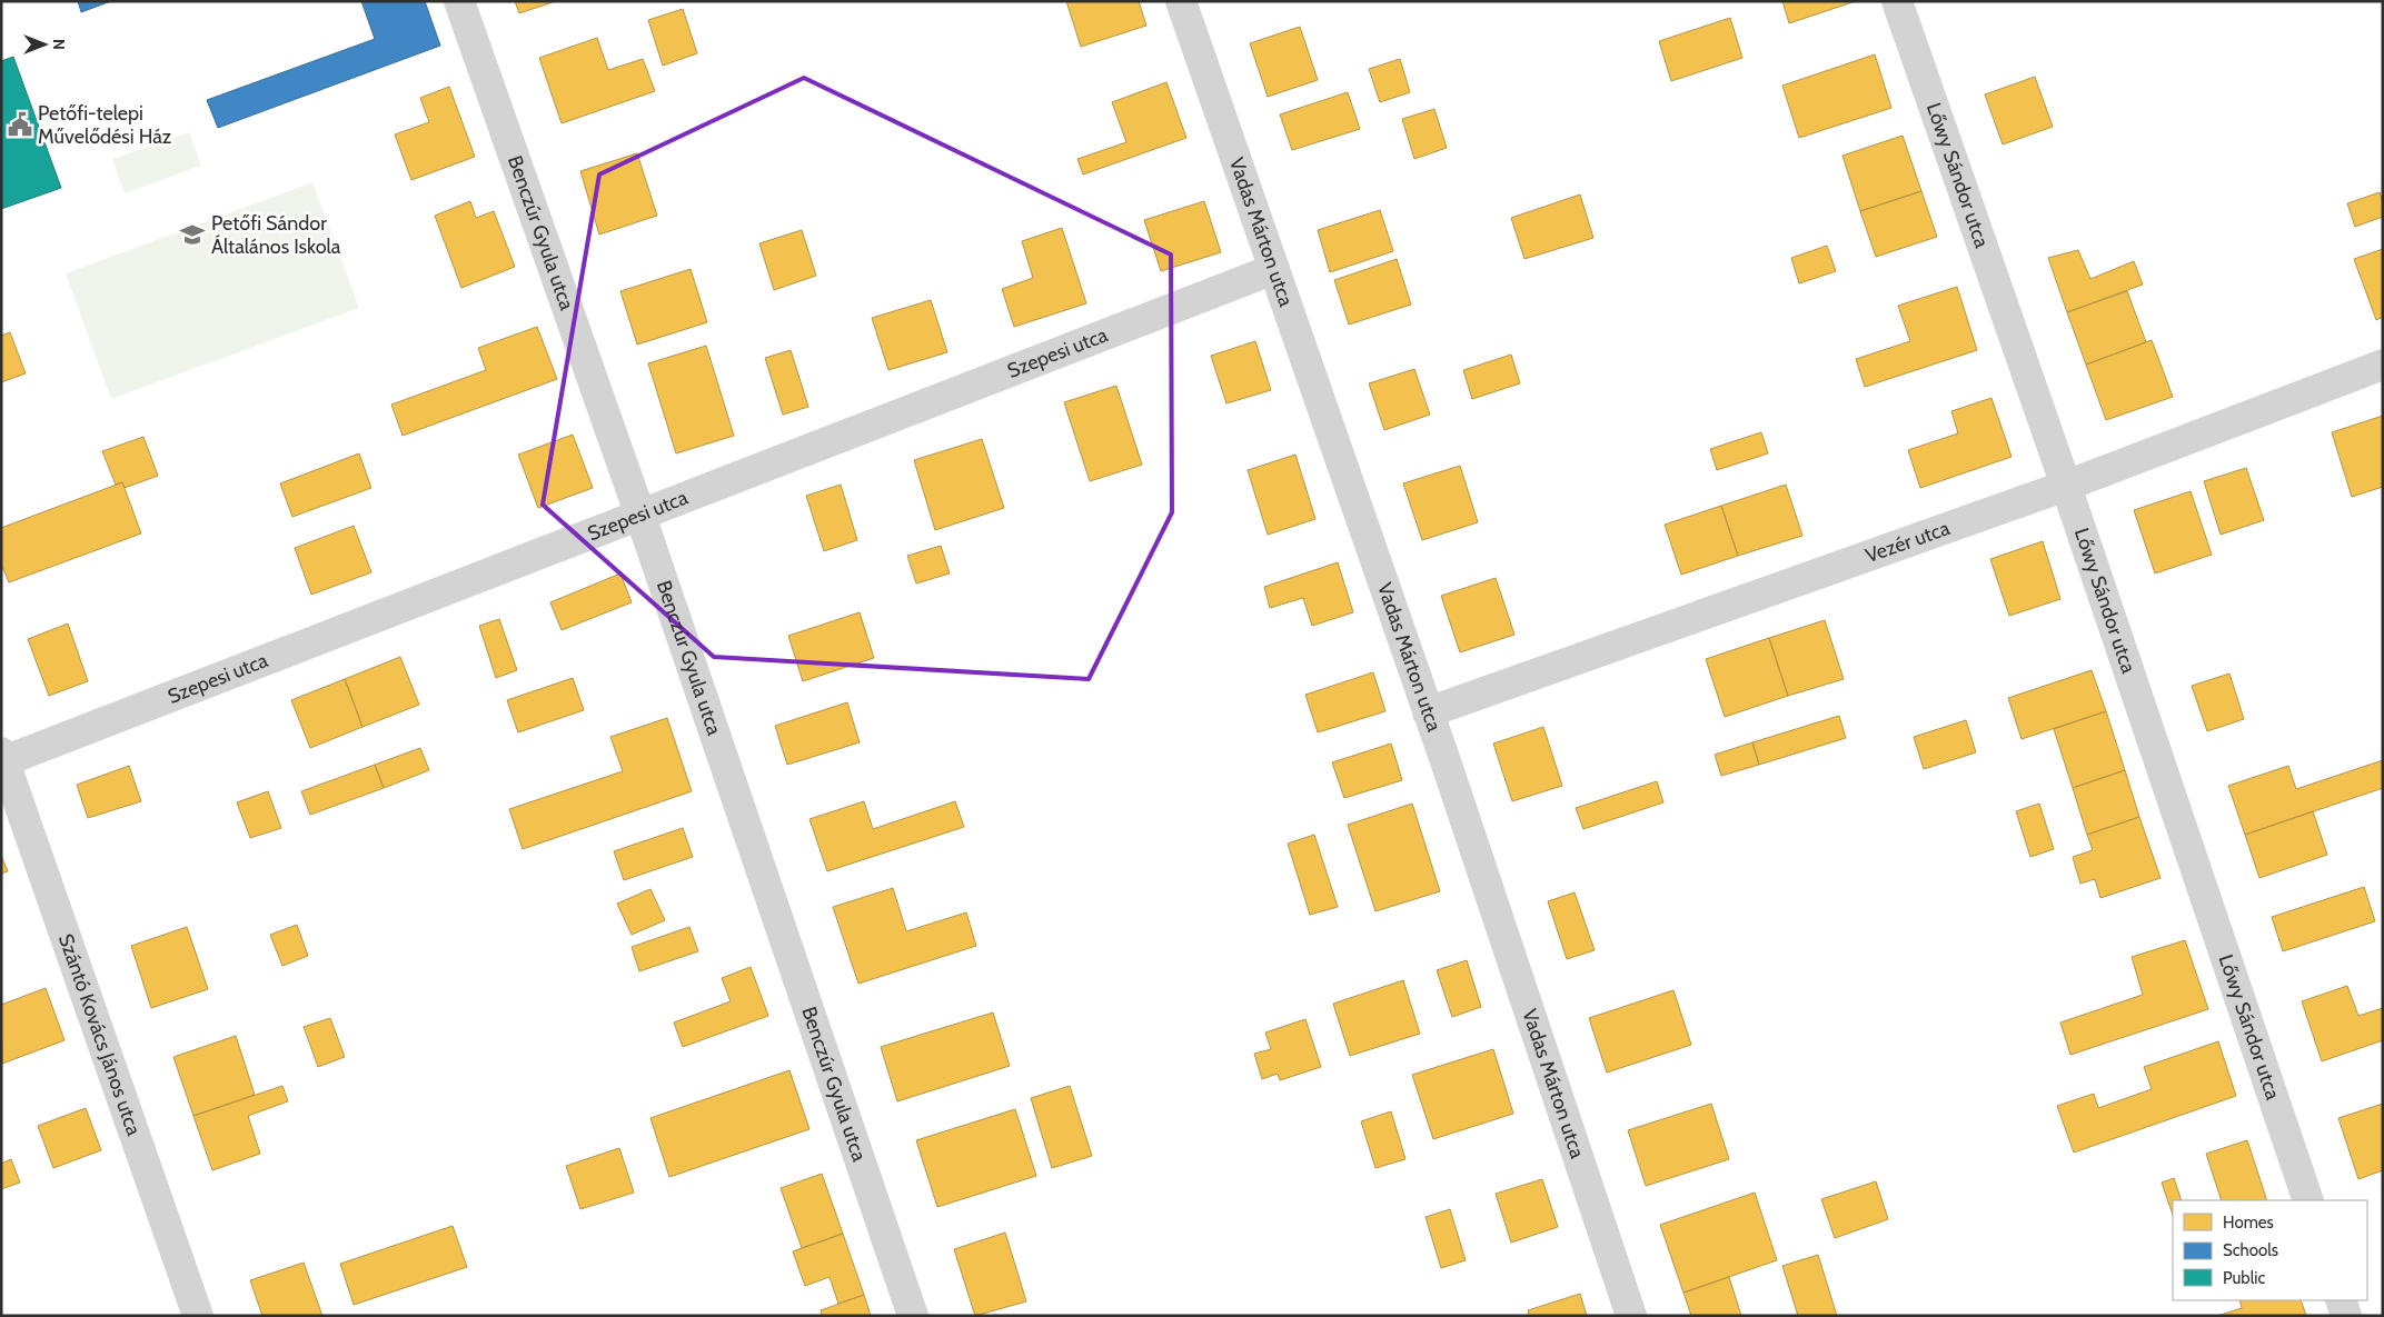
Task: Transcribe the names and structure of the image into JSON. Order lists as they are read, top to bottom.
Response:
{
  "streets": {
    "street": [
      "Lőwy Sándor utca",
      "Benczúr Gyula utca",
      "Vadas Márton utca",
      "Szepesi utca",
      "Vezér utca",
      "Szántó Kovács János utca"
    ]
  },
  "crossings": [
    ["Lőwy Sándor utca", "Vezér utca"],
    ["Benczúr Gyula utca", "Szepesi utca"],
    ["Vadas Márton utca", "Szepesi utca"],
    ["Vadas Márton utca", "Vezér utca"],
    ["Szepesi utca", "Szántó Kovács János utca"]
  ],
  "places": {
    "public building": ["Petőfi-telepi Művelődési Ház"],
    "school or university": ["Petőfi Sándor Általános Iskola"]
  },
  "legend": ["Homes", "Schools", "Public"],
  "north": "right"
}
